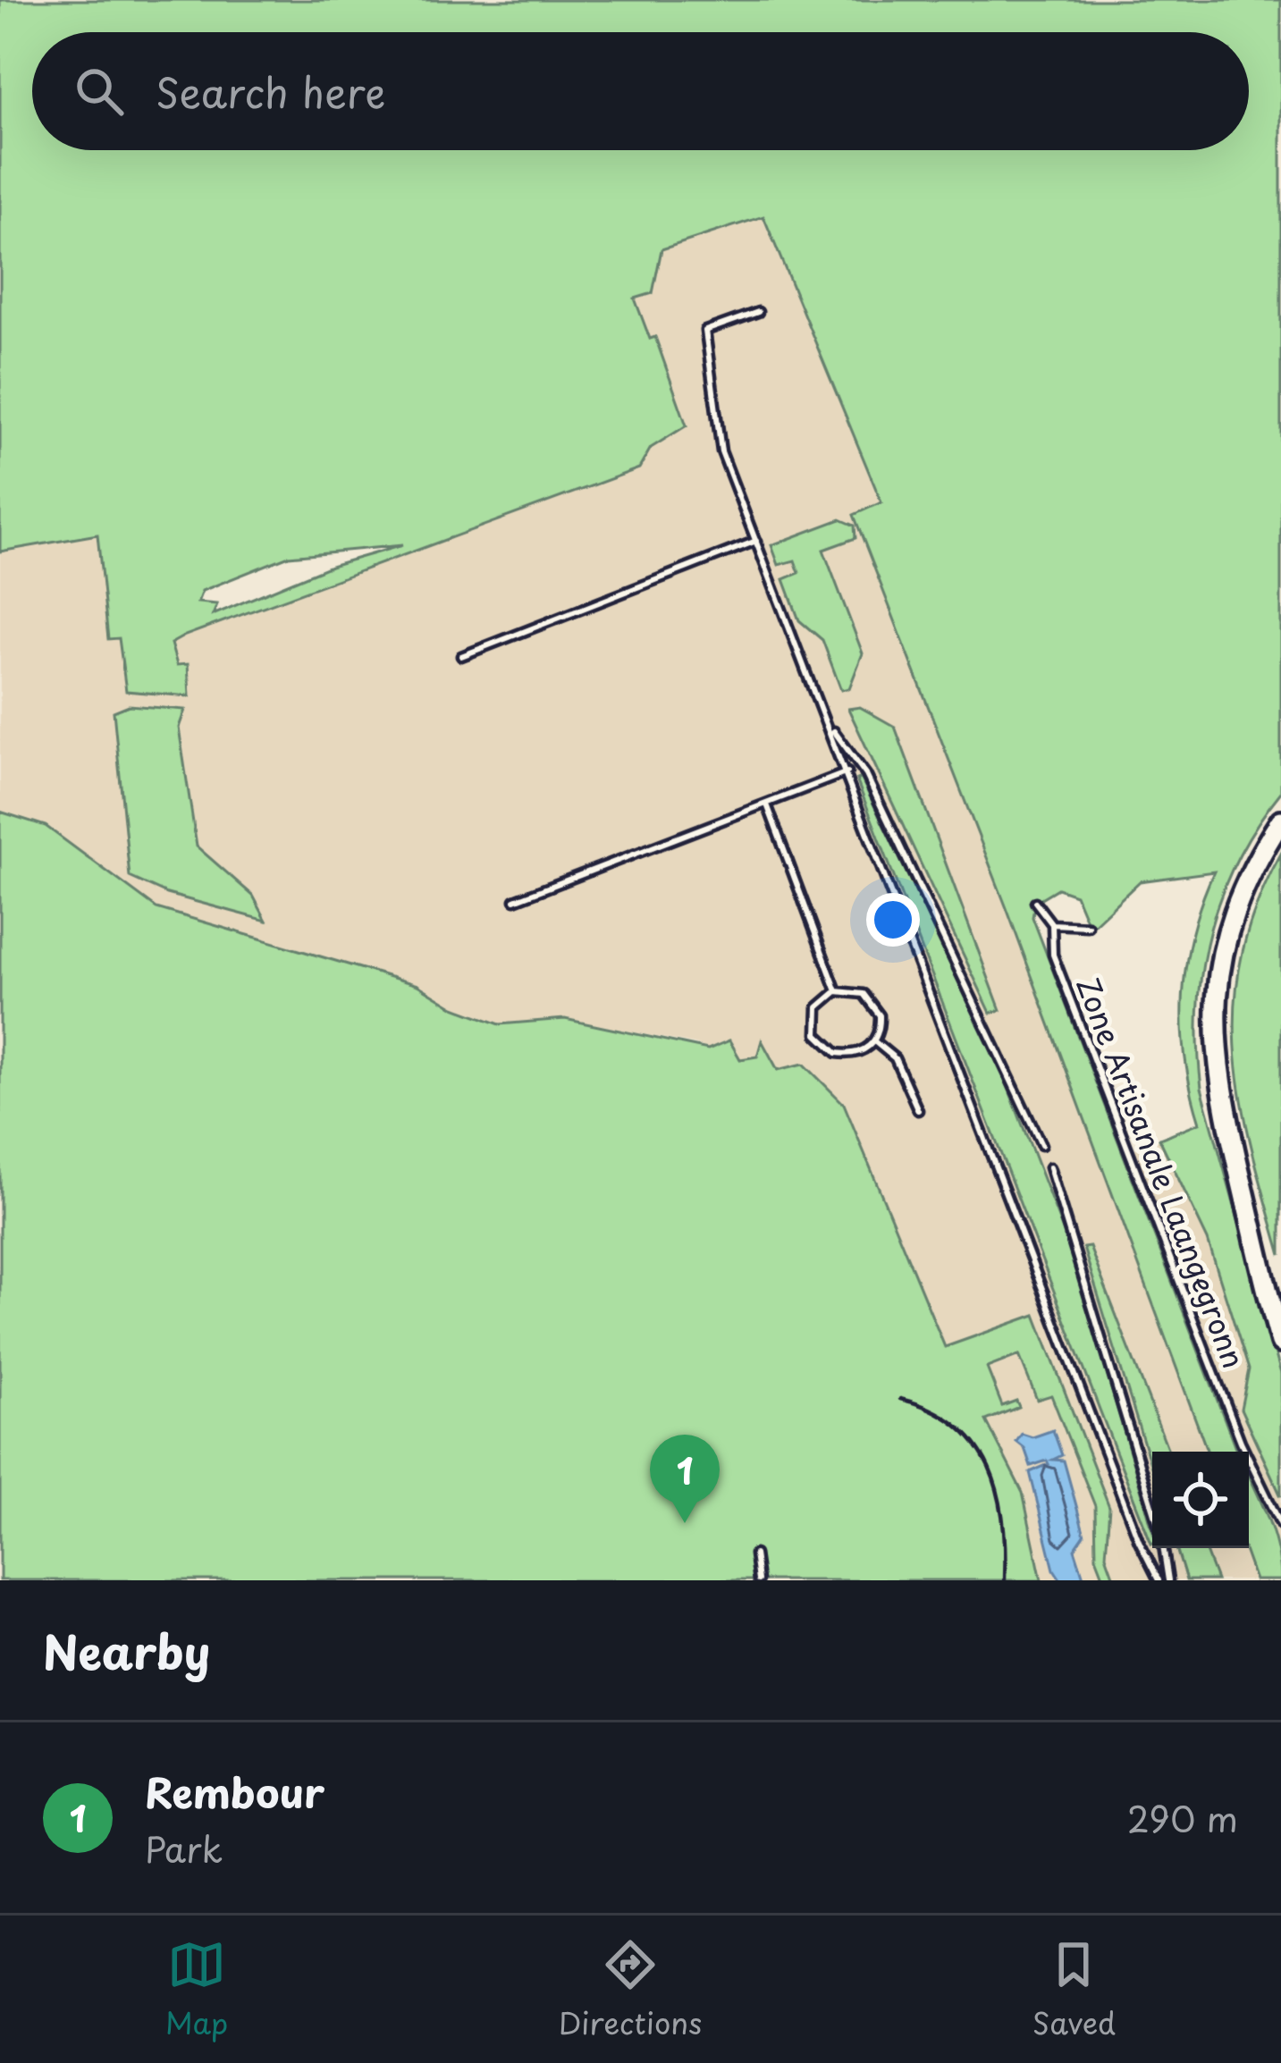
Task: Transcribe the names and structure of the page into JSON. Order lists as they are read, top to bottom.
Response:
{
  "streets": {
    "lane": ["Zone Artisanale Laangegronn"]
  },
  "page": {
    "search": "Search here",
    "pins": "1",
    "heading": "Nearby",
    "list": [
      {
        "mark": "1",
        "name": "Rembour",
        "note": "Park",
        "value": "290 m"
      }
    ],
    "nav": ["Map", "Directions", "Saved"]
  }
}
